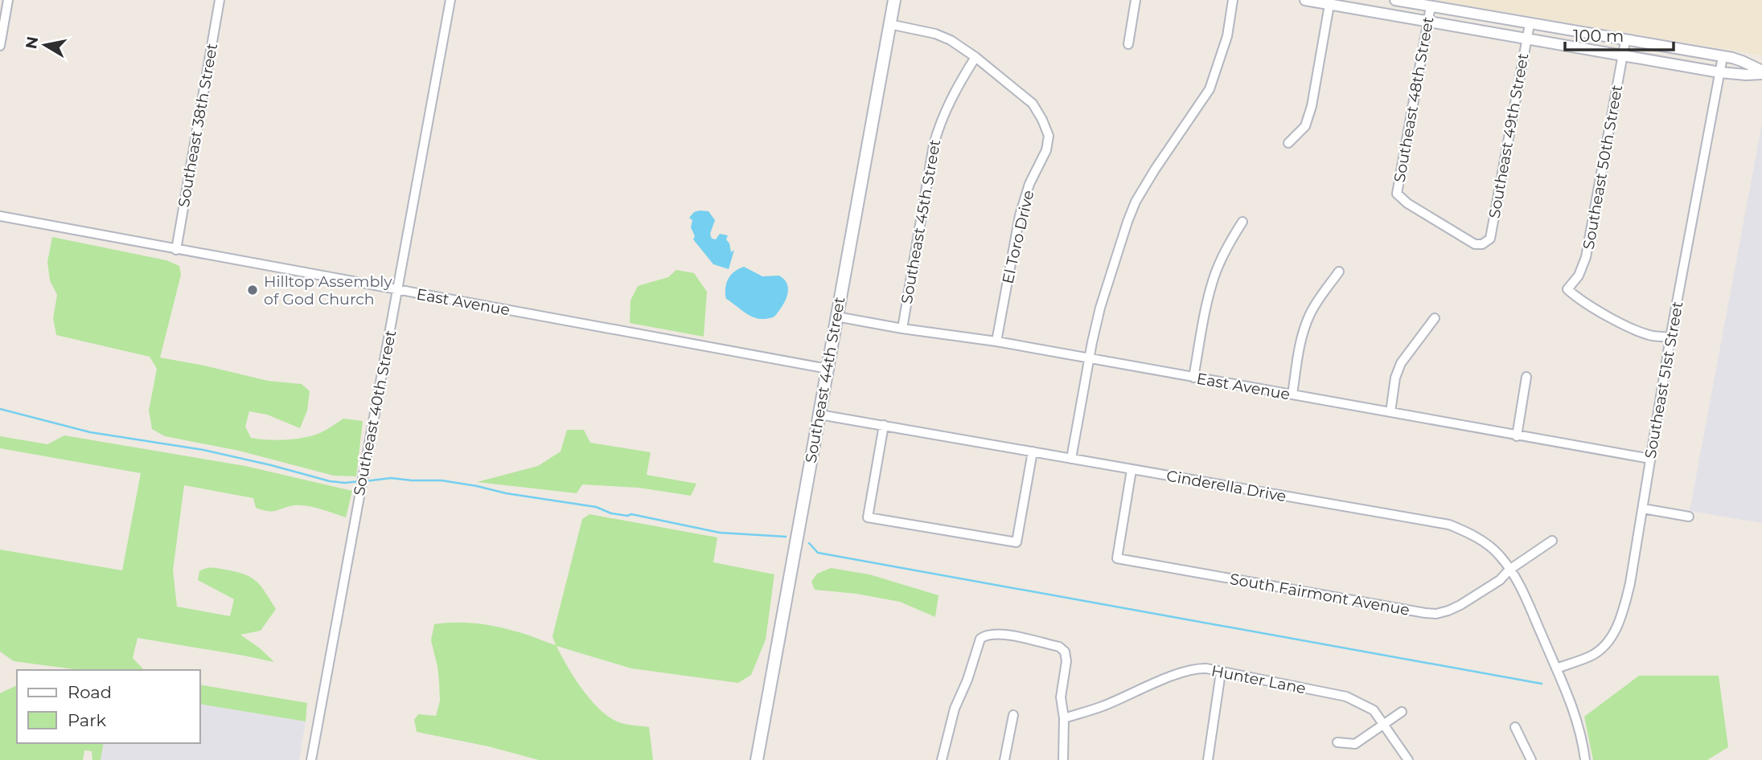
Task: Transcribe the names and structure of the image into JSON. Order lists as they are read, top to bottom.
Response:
{
  "streets": {
    "main road": ["Southeast 44th Street"],
    "street": [
      "Southeast 48th Street",
      "Southeast 38th Street",
      "Southeast 49th Street",
      "Southeast 50th Street",
      "Southeast 45th Street",
      "El Toro Drive",
      "East Avenue",
      "Southeast 51st Street",
      "Southeast 40th Street",
      "Cinderella Drive",
      "South Fairmont Avenue",
      "Hunter Lane"
    ]
  },
  "crossings": [
    ["Southeast 48th Street", "Southeast 49th Street"],
    ["Southeast 38th Street", "East Avenue"],
    ["Southeast 50th Street", "Southeast 51st Street"],
    ["Southeast 45th Street", "El Toro Drive"],
    ["Southeast 45th Street", "East Avenue"],
    ["El Toro Drive", "East Avenue"],
    ["El Toro Drive", "Southeast 44th Street"],
    ["East Avenue", "Southeast 44th Street"],
    ["East Avenue", "Southeast 51st Street"],
    ["East Avenue", "Southeast 40th Street"],
    ["Southeast 44th Street", "Cinderella Drive"],
    ["Southeast 51st Street", "Cinderella Drive"],
    ["Cinderella Drive", "South Fairmont Avenue"]
  ],
  "places": ["Hilltop Assembly of God Church"],
  "legend": ["Road", "Park"],
  "scale_bar": "100 m",
  "north": "left"
}
